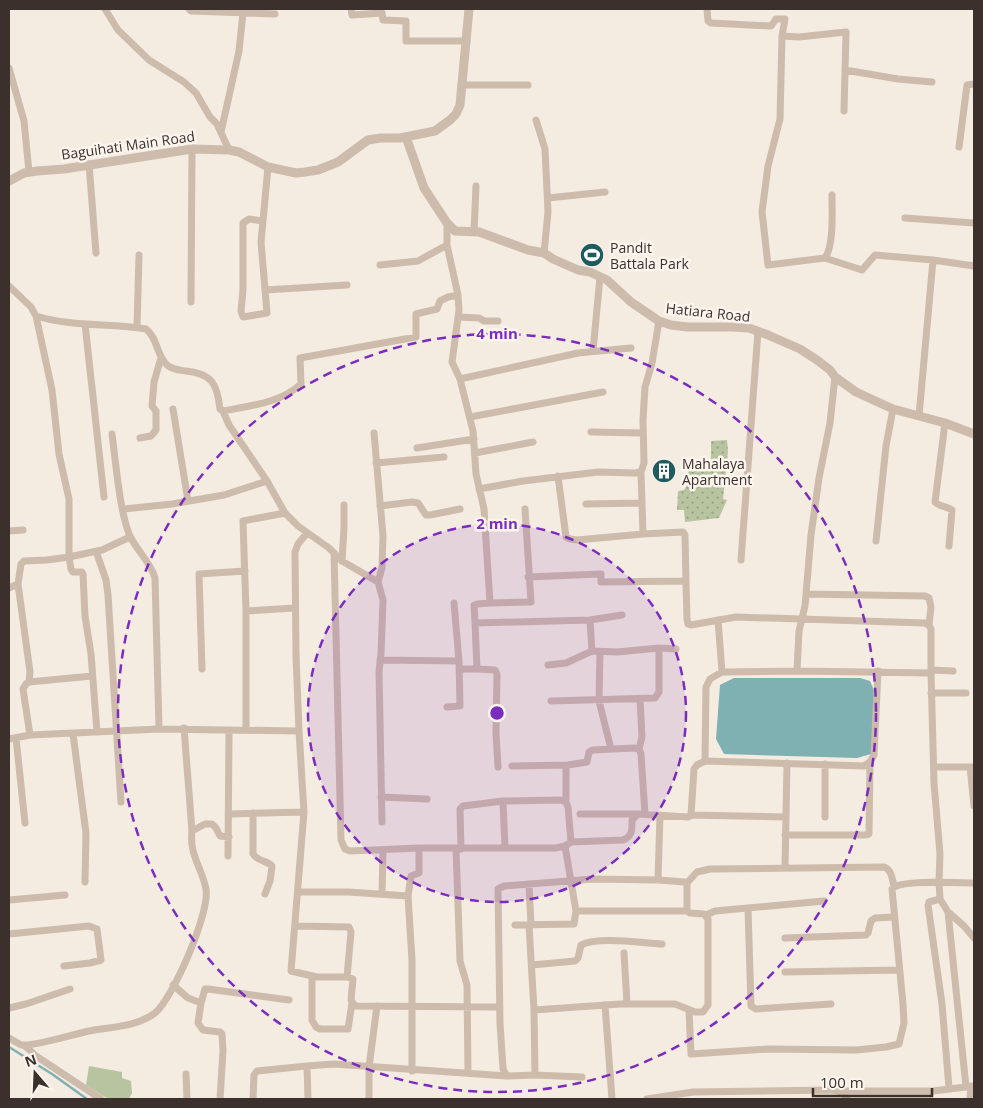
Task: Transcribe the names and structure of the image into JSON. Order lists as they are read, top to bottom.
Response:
{
  "streets": {
    "street": ["Baguihati Main Road", "Hatiara Road"]
  },
  "places": {
    "sports": ["Pandit Battala Park"],
    "building": ["Mahalaya Apartment"]
  },
  "scale_bar": "100 m",
  "north": "top",
  "rings": ["4 min", "2 min"]
}
